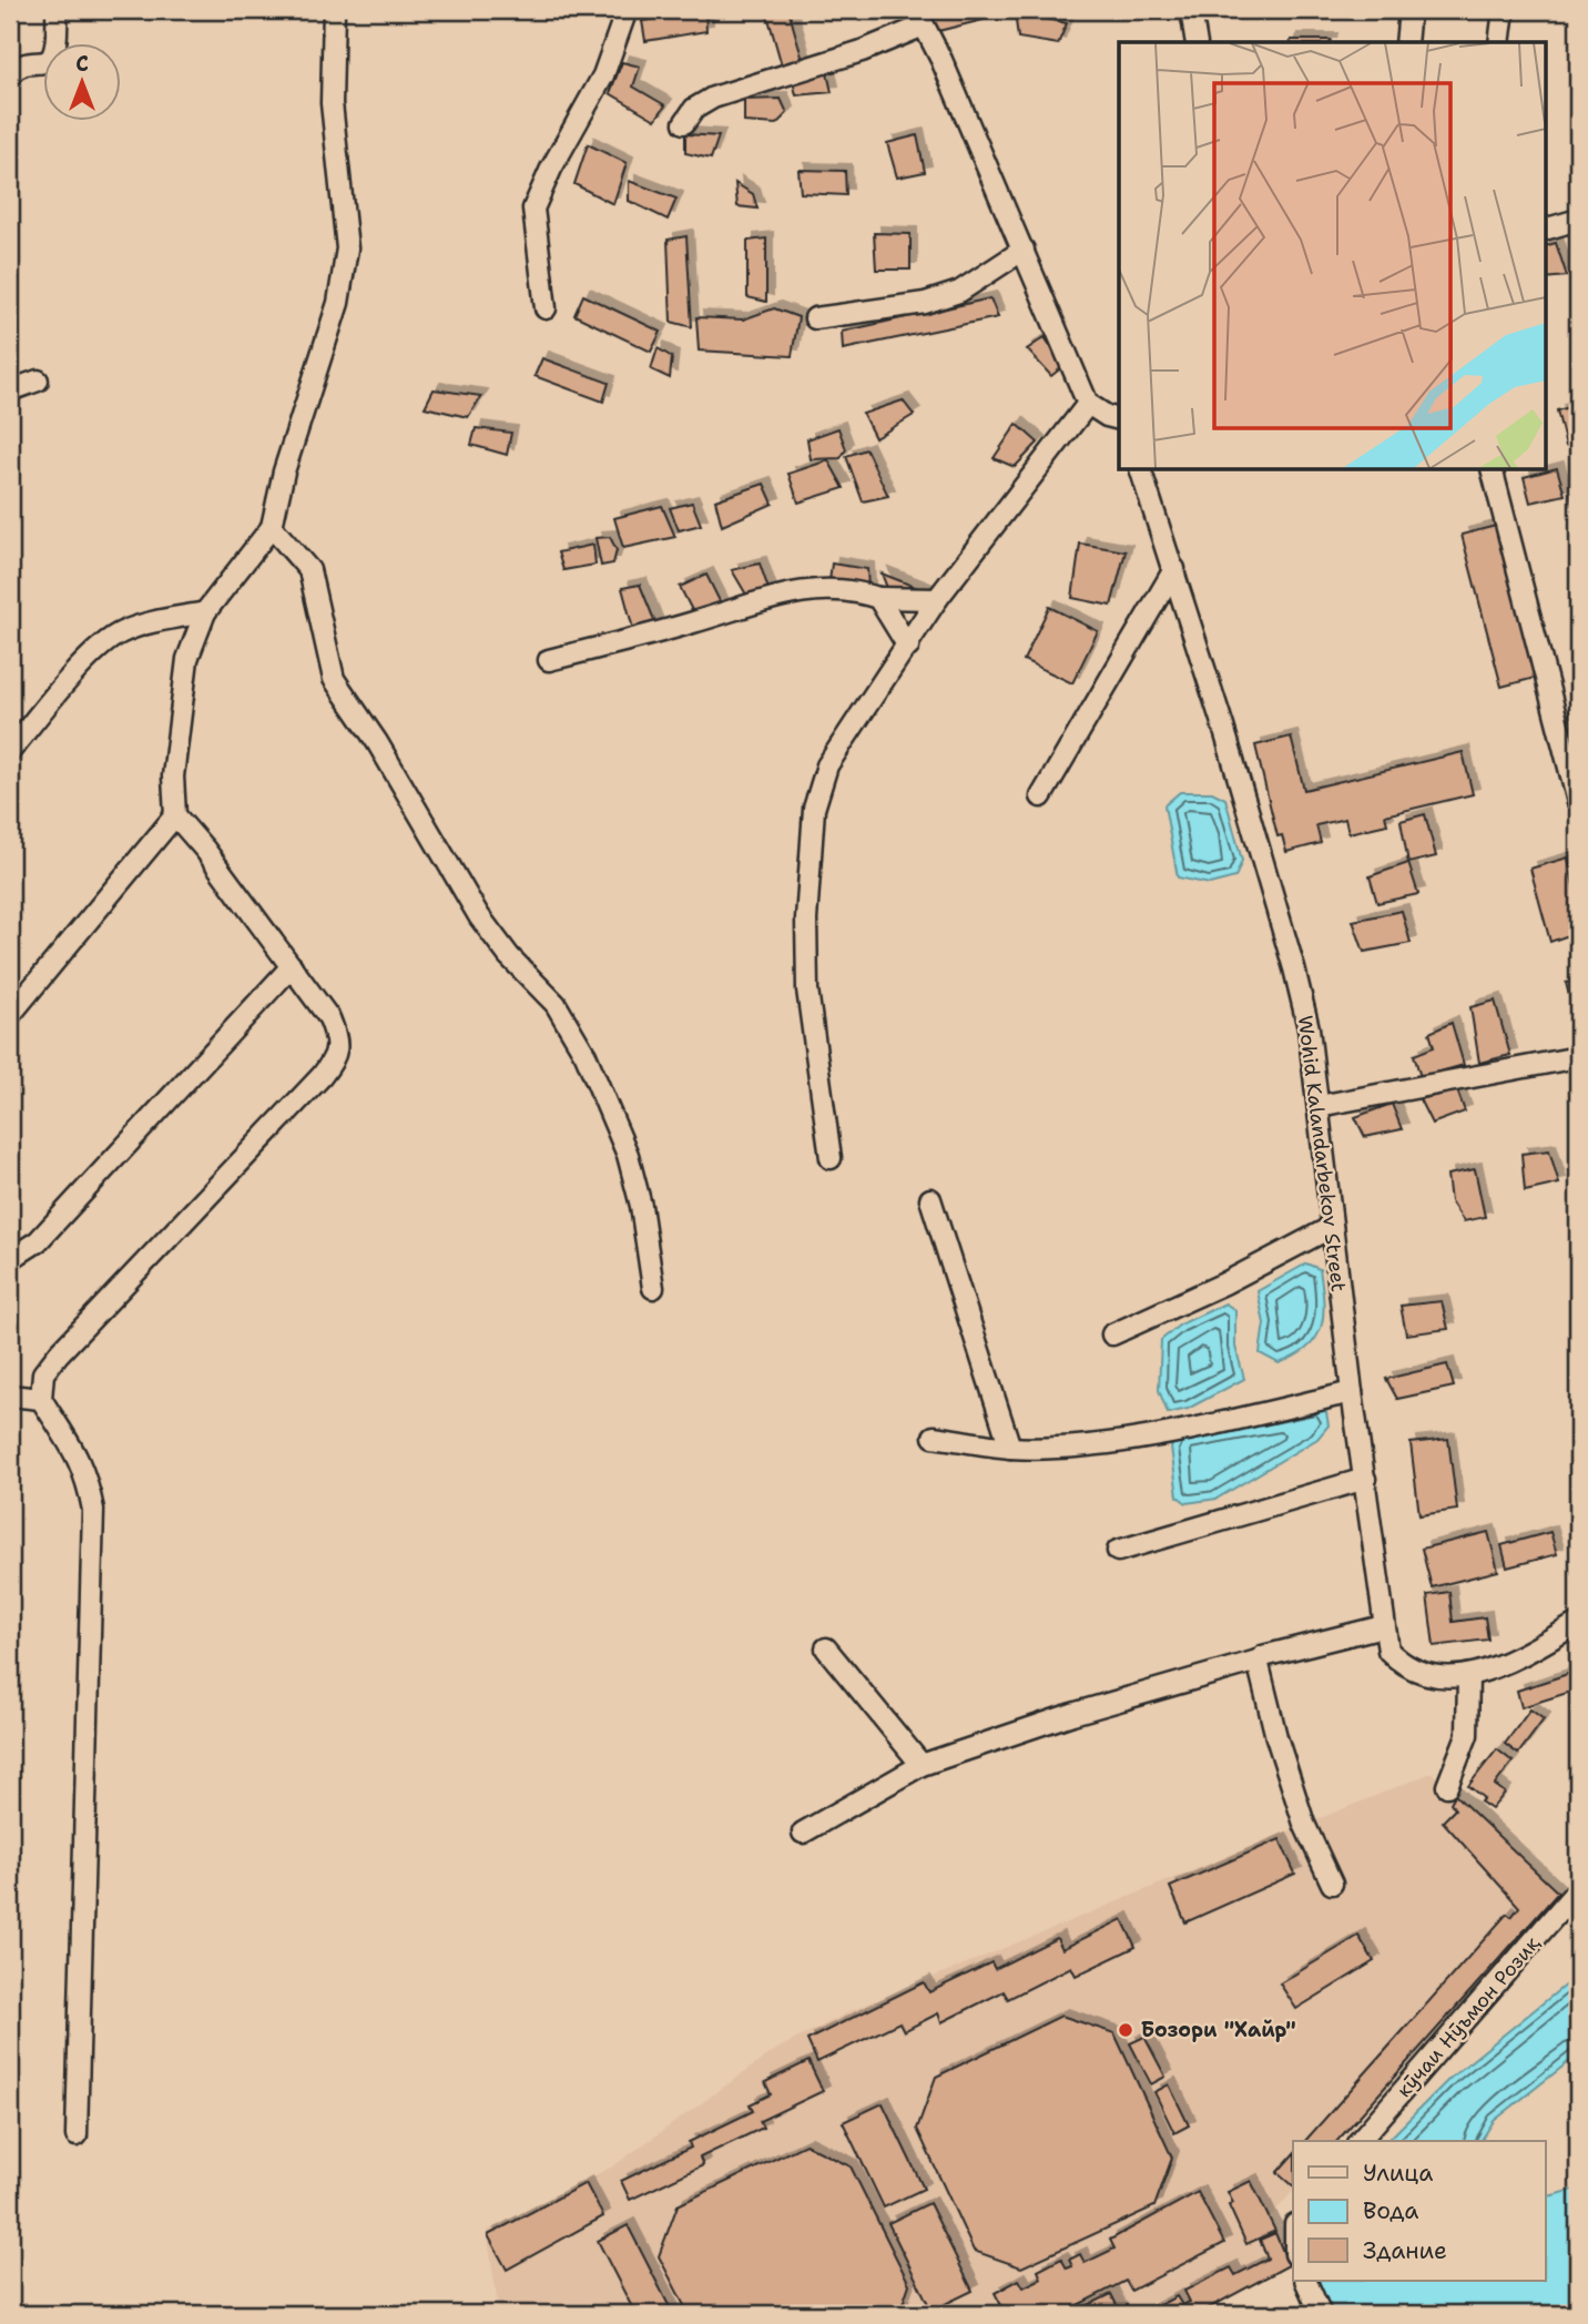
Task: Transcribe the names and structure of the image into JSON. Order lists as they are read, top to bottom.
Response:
{
  "streets": {
    "street": ["Wohid Kalandarbekov Street", "кӯчаи Нӯъмон Розиқ"]
  },
  "places": ["Бозори \"Хайр\""],
  "legend": ["Улица", "Вода", "Здание"],
  "north": "top"
}
